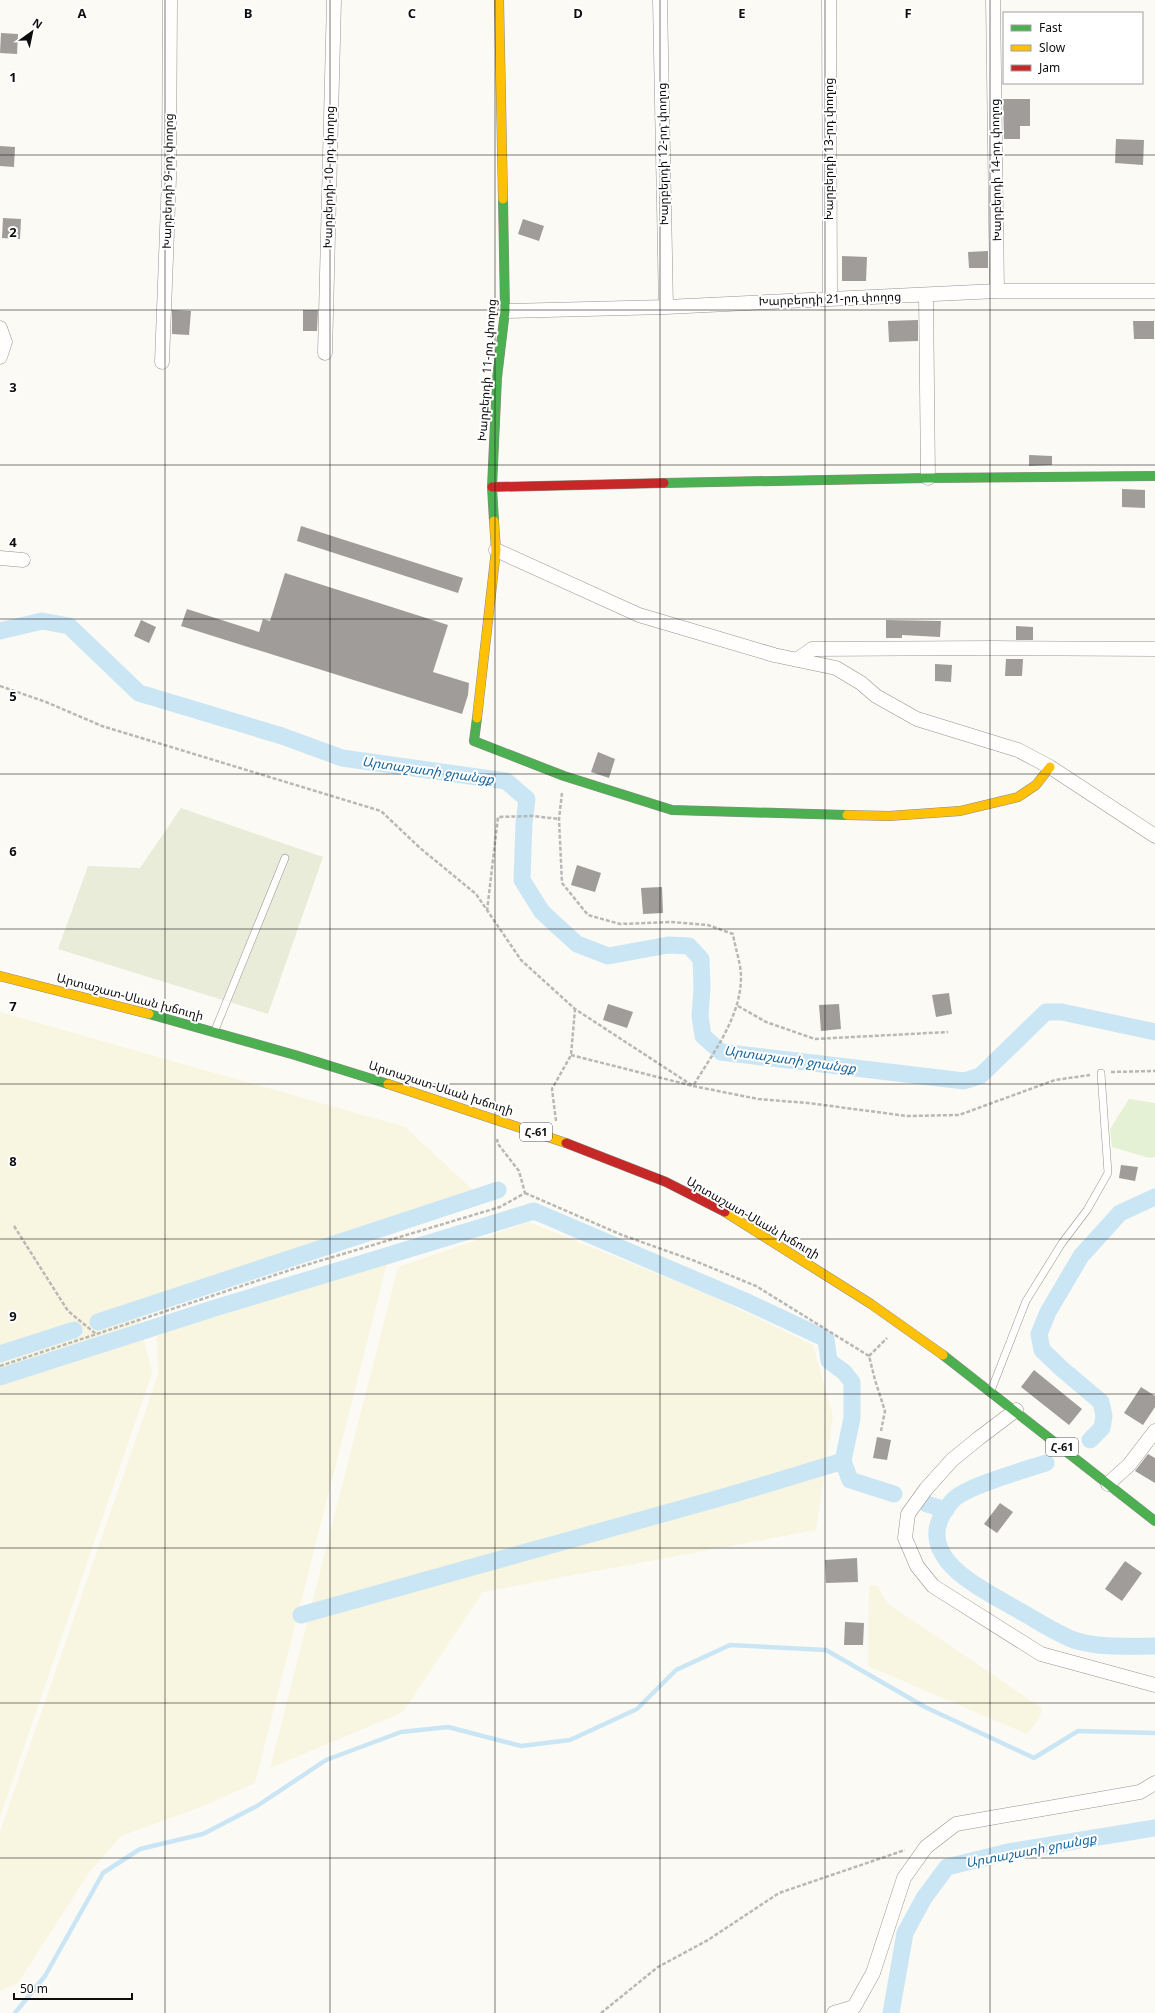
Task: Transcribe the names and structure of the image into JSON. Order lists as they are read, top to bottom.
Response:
{
  "streets": {
    "street": [
      "Խարբերդի 13-րդ փողոց",
      "Խարբերդի 12-րդ փողոց",
      "Խարբերդի 14-րդ փողոց",
      "Խարբերդի 10-րդ փողոց",
      "Խարբերդի 9-րդ փողոց",
      "Խարբերդի 21-րդ փողոց",
      "Խարբերդի 11-րդ փողոց",
      "Արտաշատ-Սևան խճուղի",
      "Հ-61"
    ]
  },
  "crossings": [
    ["Խարբերդի 13-րդ փողոց", "Խարբերդի 21-րդ փողոց"],
    ["Խարբերդի 12-րդ փողոց", "Խարբերդի 21-րդ փողոց"],
    ["Խարբերդի 14-րդ փողոց", "Խարբերդի 21-րդ փողոց"],
    ["Խարբերդի 21-րդ փողոց", "Խարբերդի 11-րդ փողոց"]
  ],
  "water": ["Արտաշատի ջրանցք"],
  "legend": ["Fast", "Slow", "Jam"],
  "scale_bar": "50 m",
  "north": "top right",
  "grid": {
    "columns": [
      "A",
      "B",
      "C",
      "D",
      "E",
      "F"
    ],
    "rows": [
      "1",
      "2",
      "3",
      "4",
      "5",
      "6",
      "7",
      "8",
      "9"
    ]
  }
}
